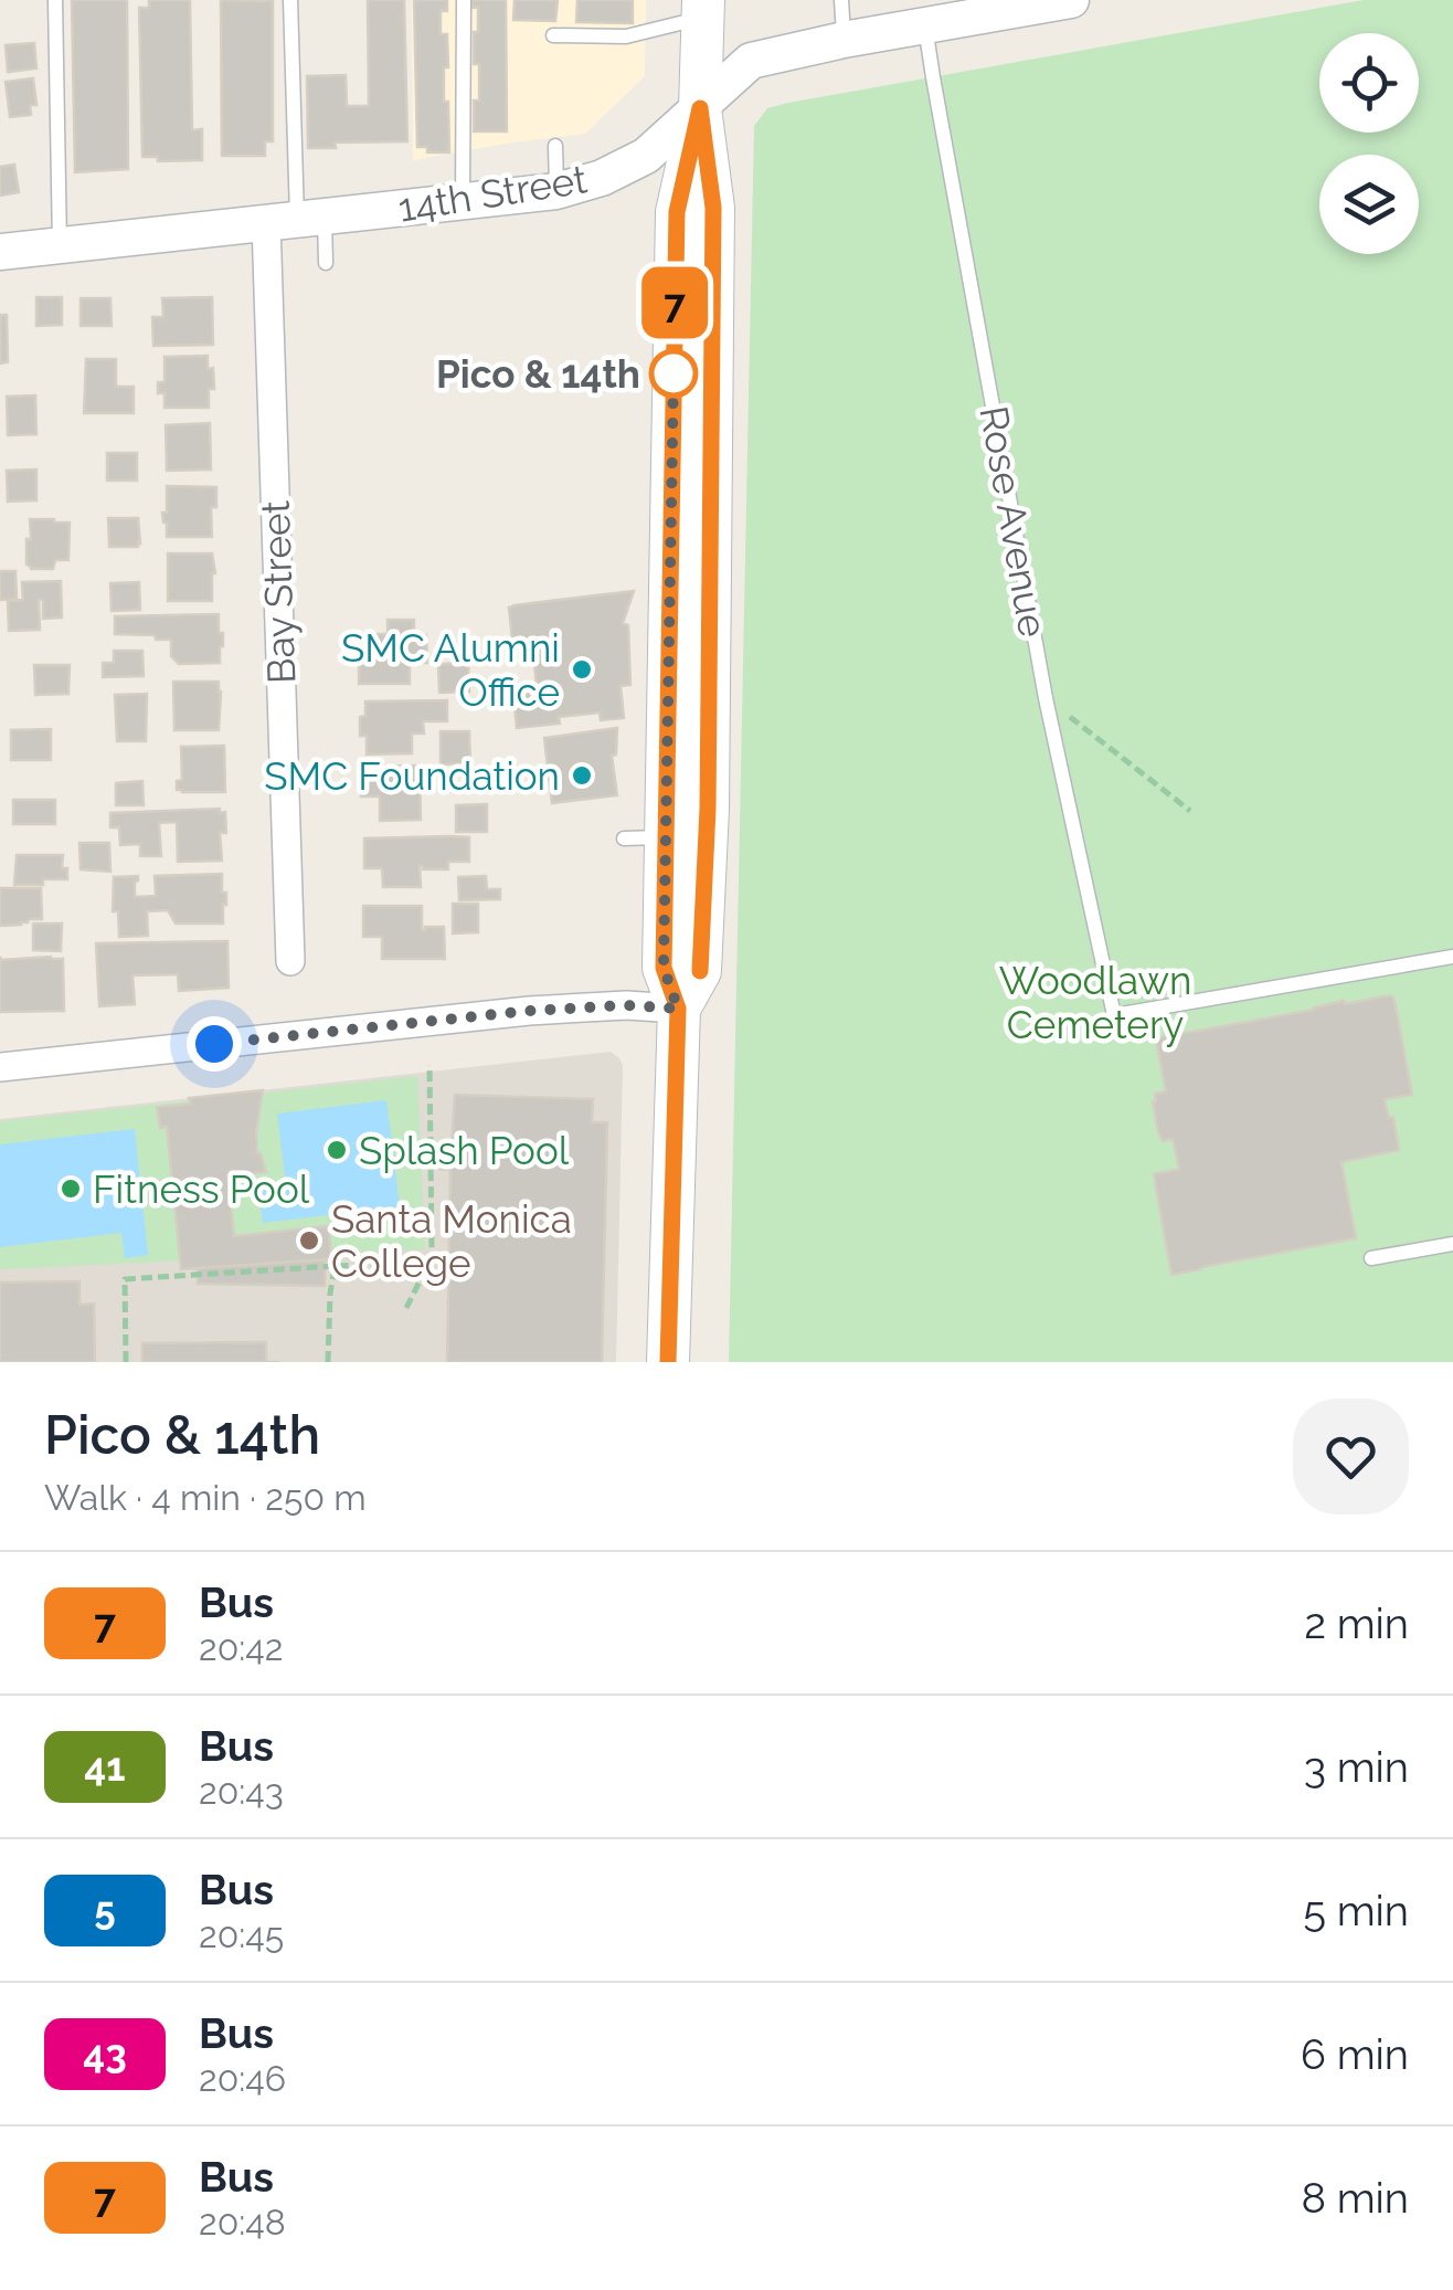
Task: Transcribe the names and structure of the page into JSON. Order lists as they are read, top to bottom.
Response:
{
  "streets": {
    "street": ["14th Street", "Bay Street"],
    "lane": ["Rose Avenue"]
  },
  "crossings": [
    ["14th Street", "Rose Avenue"],
    ["14th Street", "Bay Street"]
  ],
  "parks": ["Woodlawn Cemetery"],
  "places": [
    "Pico & 14th",
    "SMC Alumni Office",
    "SMC Foundation",
    "Splash Pool",
    "Fitness Pool",
    "Santa Monica College"
  ],
  "lines": ["bus line 7"],
  "page": {
    "on_map": "7",
    "heading": ["Pico & 14th", "Walk · 4 min · 250 m"],
    "list": [
      {
        "mark": "7",
        "name": "Bus",
        "note": "20:42",
        "value": "2 min"
      },
      {
        "mark": "41",
        "name": "Bus",
        "note": "20:43",
        "value": "3 min"
      },
      {
        "mark": "5",
        "name": "Bus",
        "note": "20:45",
        "value": "5 min"
      },
      {
        "mark": "43",
        "name": "Bus",
        "note": "20:46",
        "value": "6 min"
      },
      {
        "mark": "7",
        "name": "Bus",
        "note": "20:48",
        "value": "8 min"
      }
    ]
  }
}
